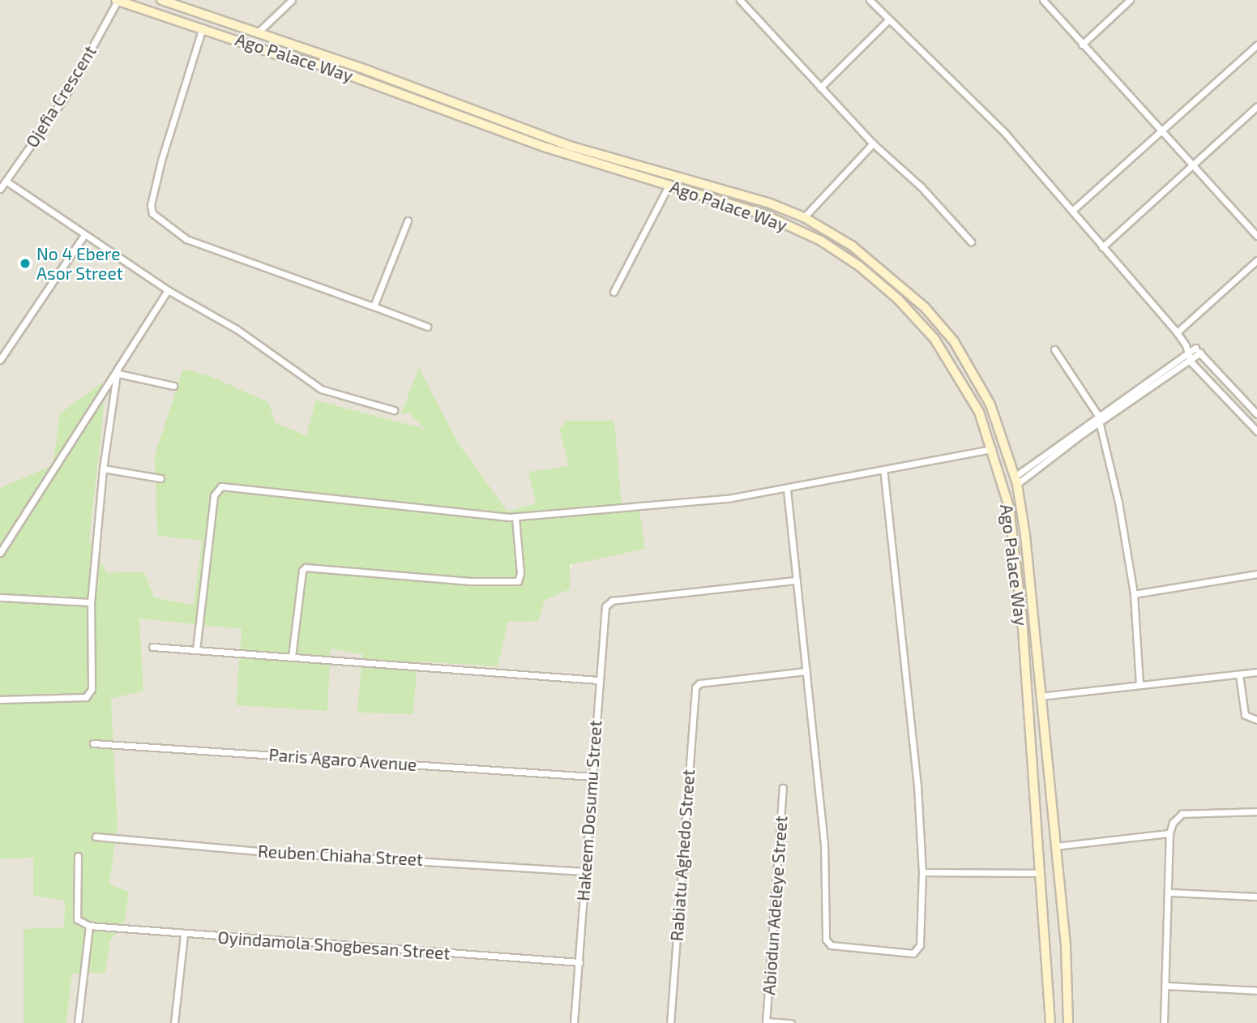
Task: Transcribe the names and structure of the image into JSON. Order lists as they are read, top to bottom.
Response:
{
  "streets": {
    "main road": ["Ago Palace Way"],
    "street": [
      "Ojefia Crescent",
      "Paris Agaro Avenue",
      "Hakeem Dosumu Street",
      "Reuben Chiaha Street",
      "Rabiatu Aghedo Street",
      "Abiodun Adeleye Street",
      "Oyindamola Shogbesan Street"
    ]
  },
  "crossings": [
    ["Ago Palace Way", "Ojefia Crescent"],
    ["Paris Agaro Avenue", "Hakeem Dosumu Street"],
    ["Hakeem Dosumu Street", "Reuben Chiaha Street"],
    ["Hakeem Dosumu Street", "Oyindamola Shogbesan Street"]
  ],
  "places": ["No 4 Ebere Asor Street"]
}
